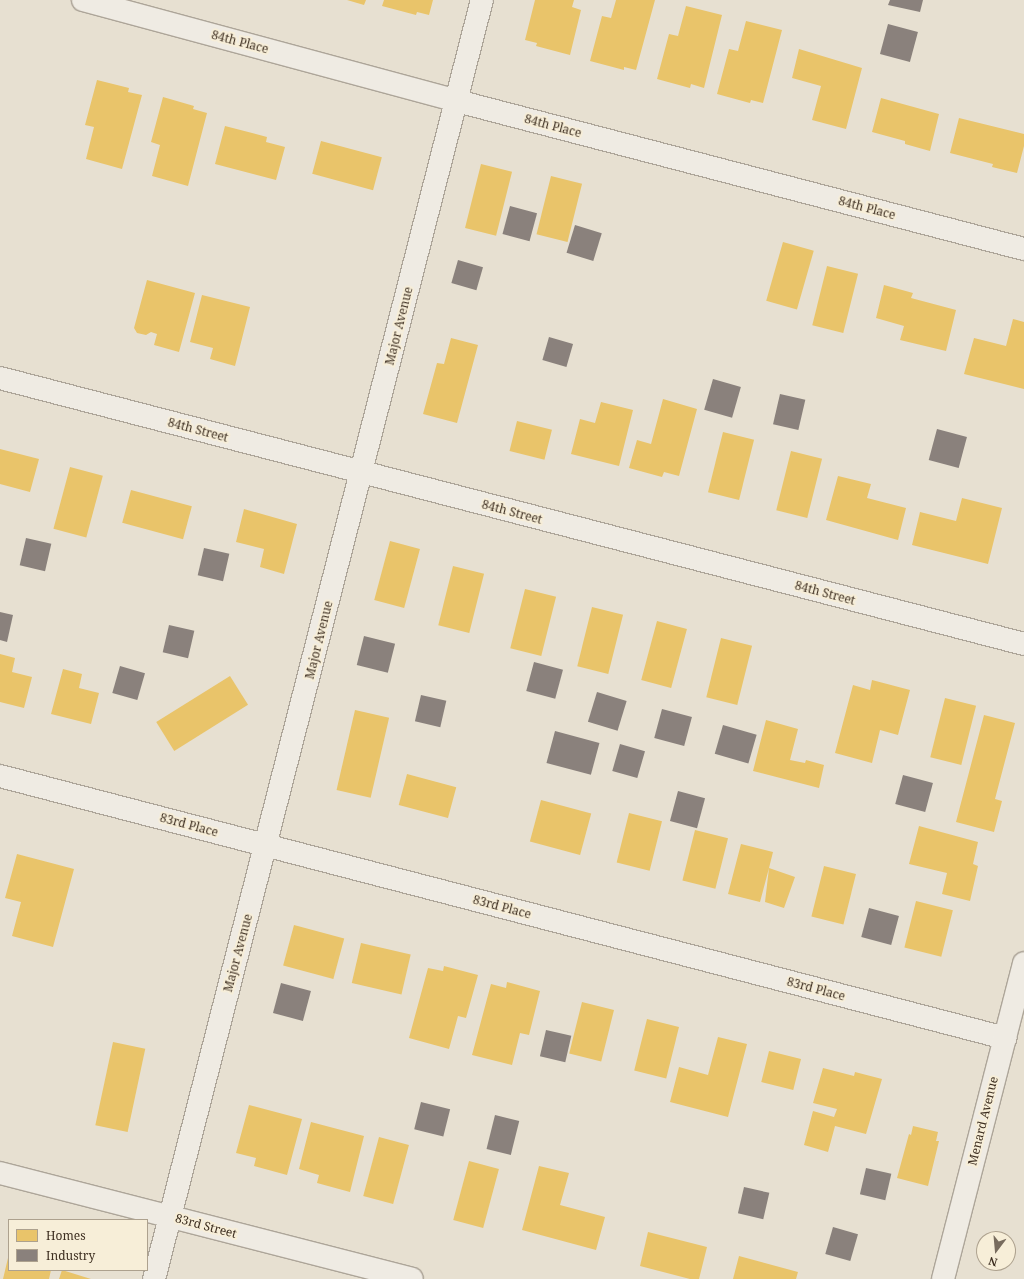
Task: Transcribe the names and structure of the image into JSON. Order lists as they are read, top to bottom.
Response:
{
  "streets": {
    "street": [
      "84th Place",
      "Major Avenue",
      "84th Street",
      "83rd Place",
      "Menard Avenue",
      "83rd Street"
    ]
  },
  "crossings": [
    ["84th Place", "Major Avenue"],
    ["Major Avenue", "84th Street"],
    ["Major Avenue", "83rd Place"],
    ["Major Avenue", "83rd Street"],
    ["83rd Place", "Menard Avenue"]
  ],
  "legend": ["Homes", "Industry"],
  "north": "bottom"
}
